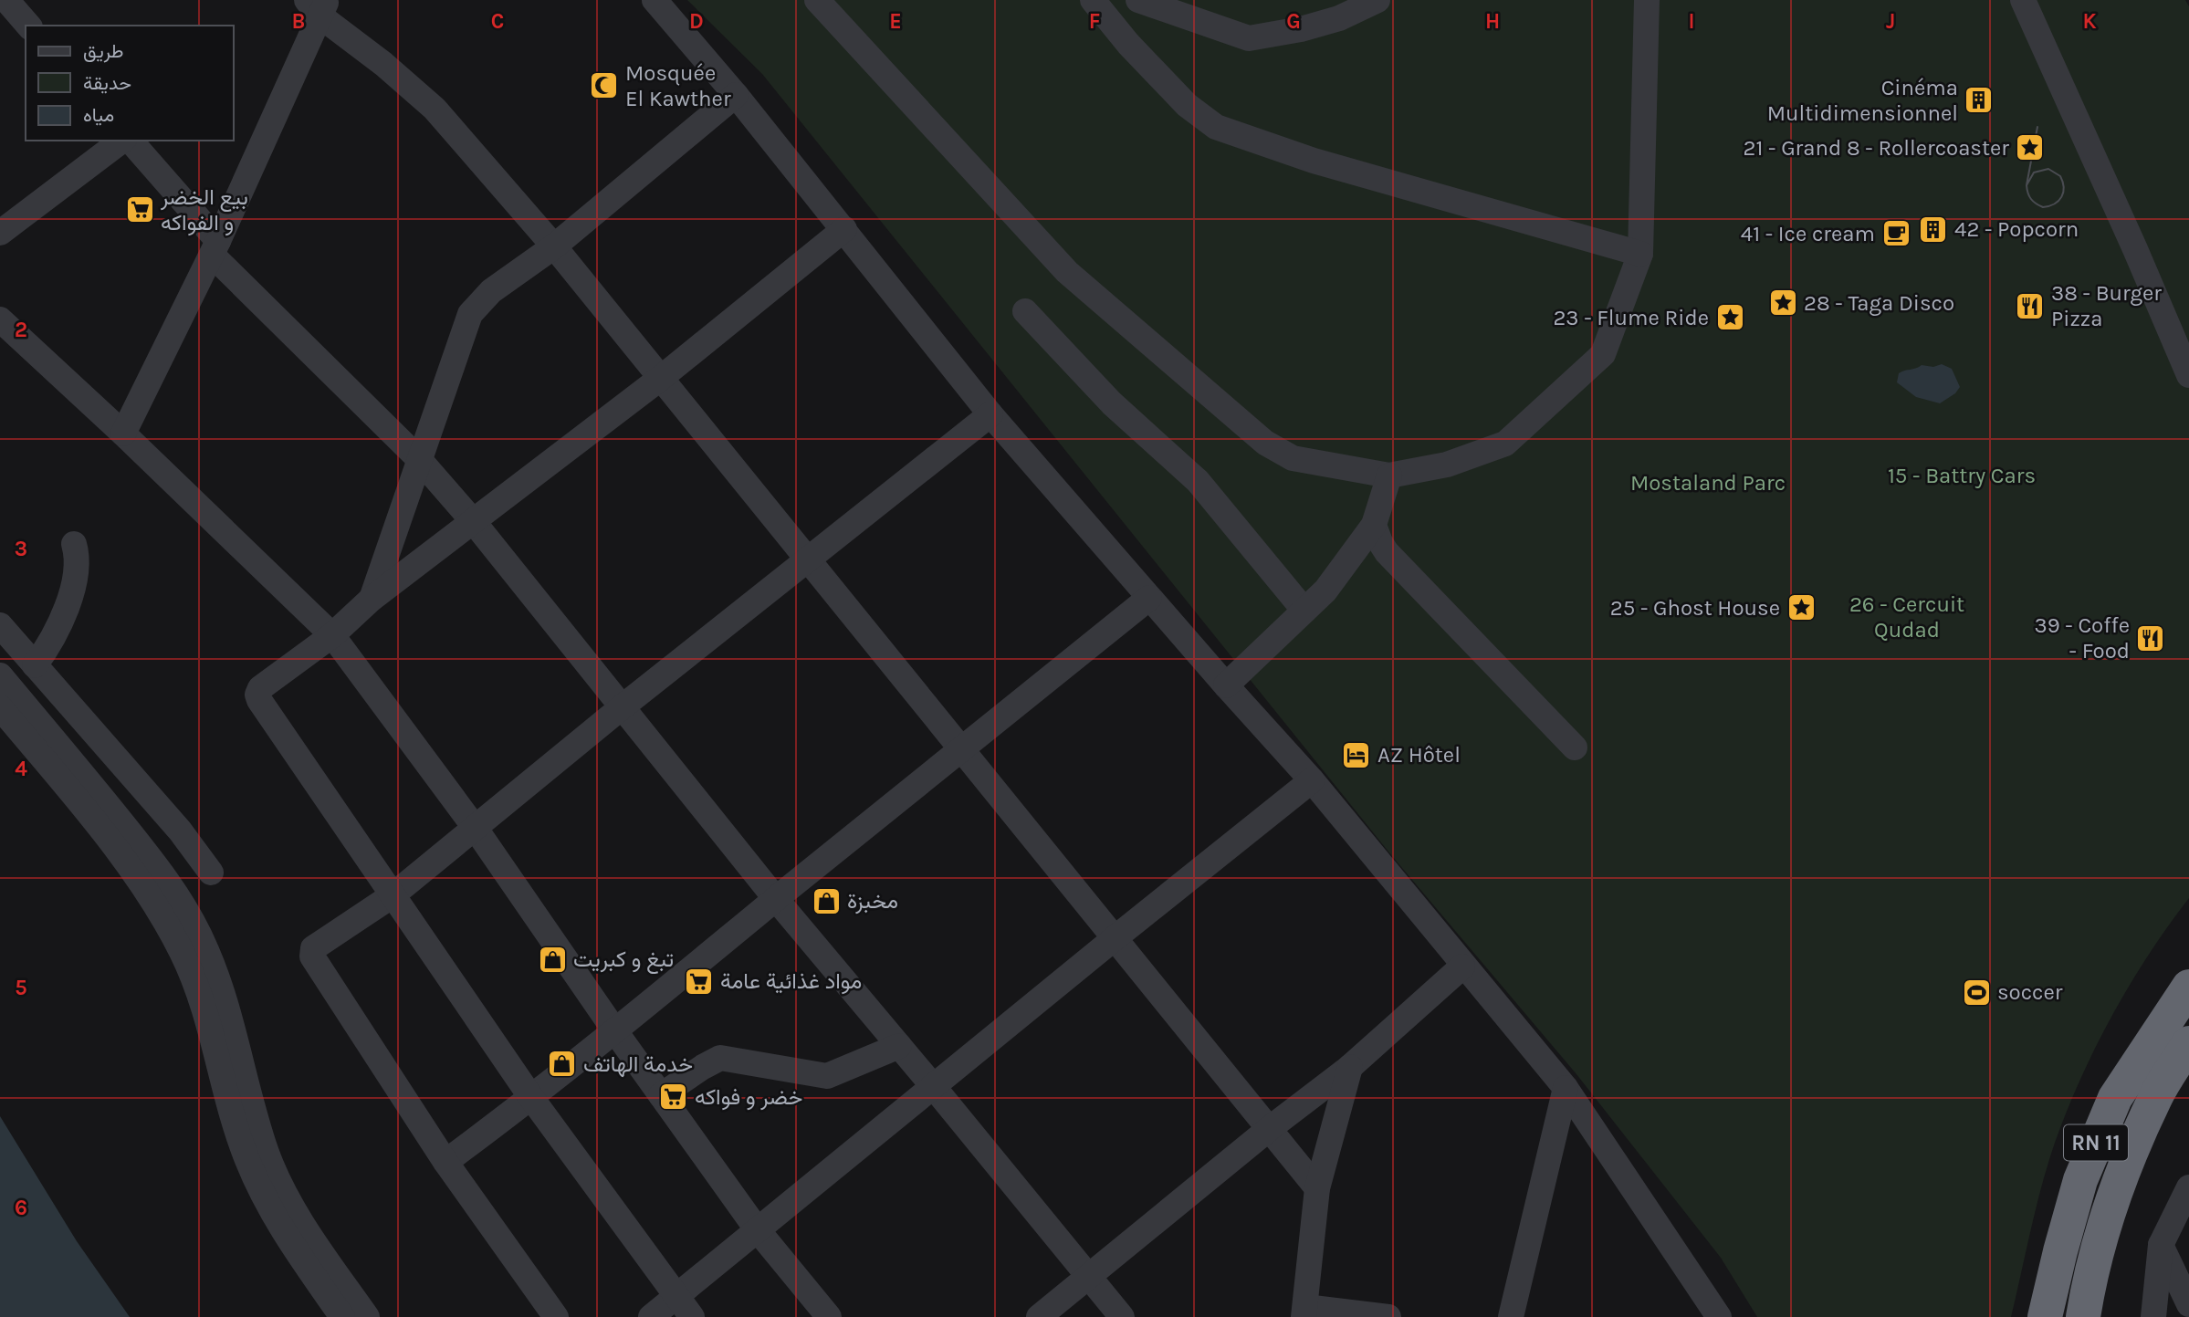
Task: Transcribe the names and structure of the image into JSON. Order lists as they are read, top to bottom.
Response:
{
  "streets": {
    "highway": ["RN 11"]
  },
  "parks": ["15 - Battry Cars", "Mostaland Parc", "26 - Cercuit Qudad"],
  "places": {
    "mosque": ["Mosquée El Kawther"],
    "building": ["Cinéma Multidimensionnel", "42 - Popcorn"],
    "place": [
      "21 - Grand 8 - Rollercoaster",
      "28 - Taga Disco",
      "23 - Flume Ride",
      "25 - Ghost House"
    ],
    "supermarket": ["بيع الخضر و الفواكه", "مواد غذائية عامة", "خضر و فواكه"],
    "cafe": ["41 - Ice cream"],
    "restaurant": ["38 - Burger Pizza", "39 - Coffe - Food"],
    "hotel": ["AZ Hôtel"],
    "shop": ["مخبزة", "تبغ و كبريت", "خدمة الهاتف"],
    "sports": ["soccer"]
  },
  "legend": ["طريق", "حديقة", "مياه"],
  "grid": {
    "columns": [
      "B",
      "C",
      "D",
      "E",
      "F",
      "G",
      "H",
      "I",
      "J",
      "K"
    ],
    "rows": [
      "2",
      "3",
      "4",
      "5",
      "6"
    ]
  }
}
